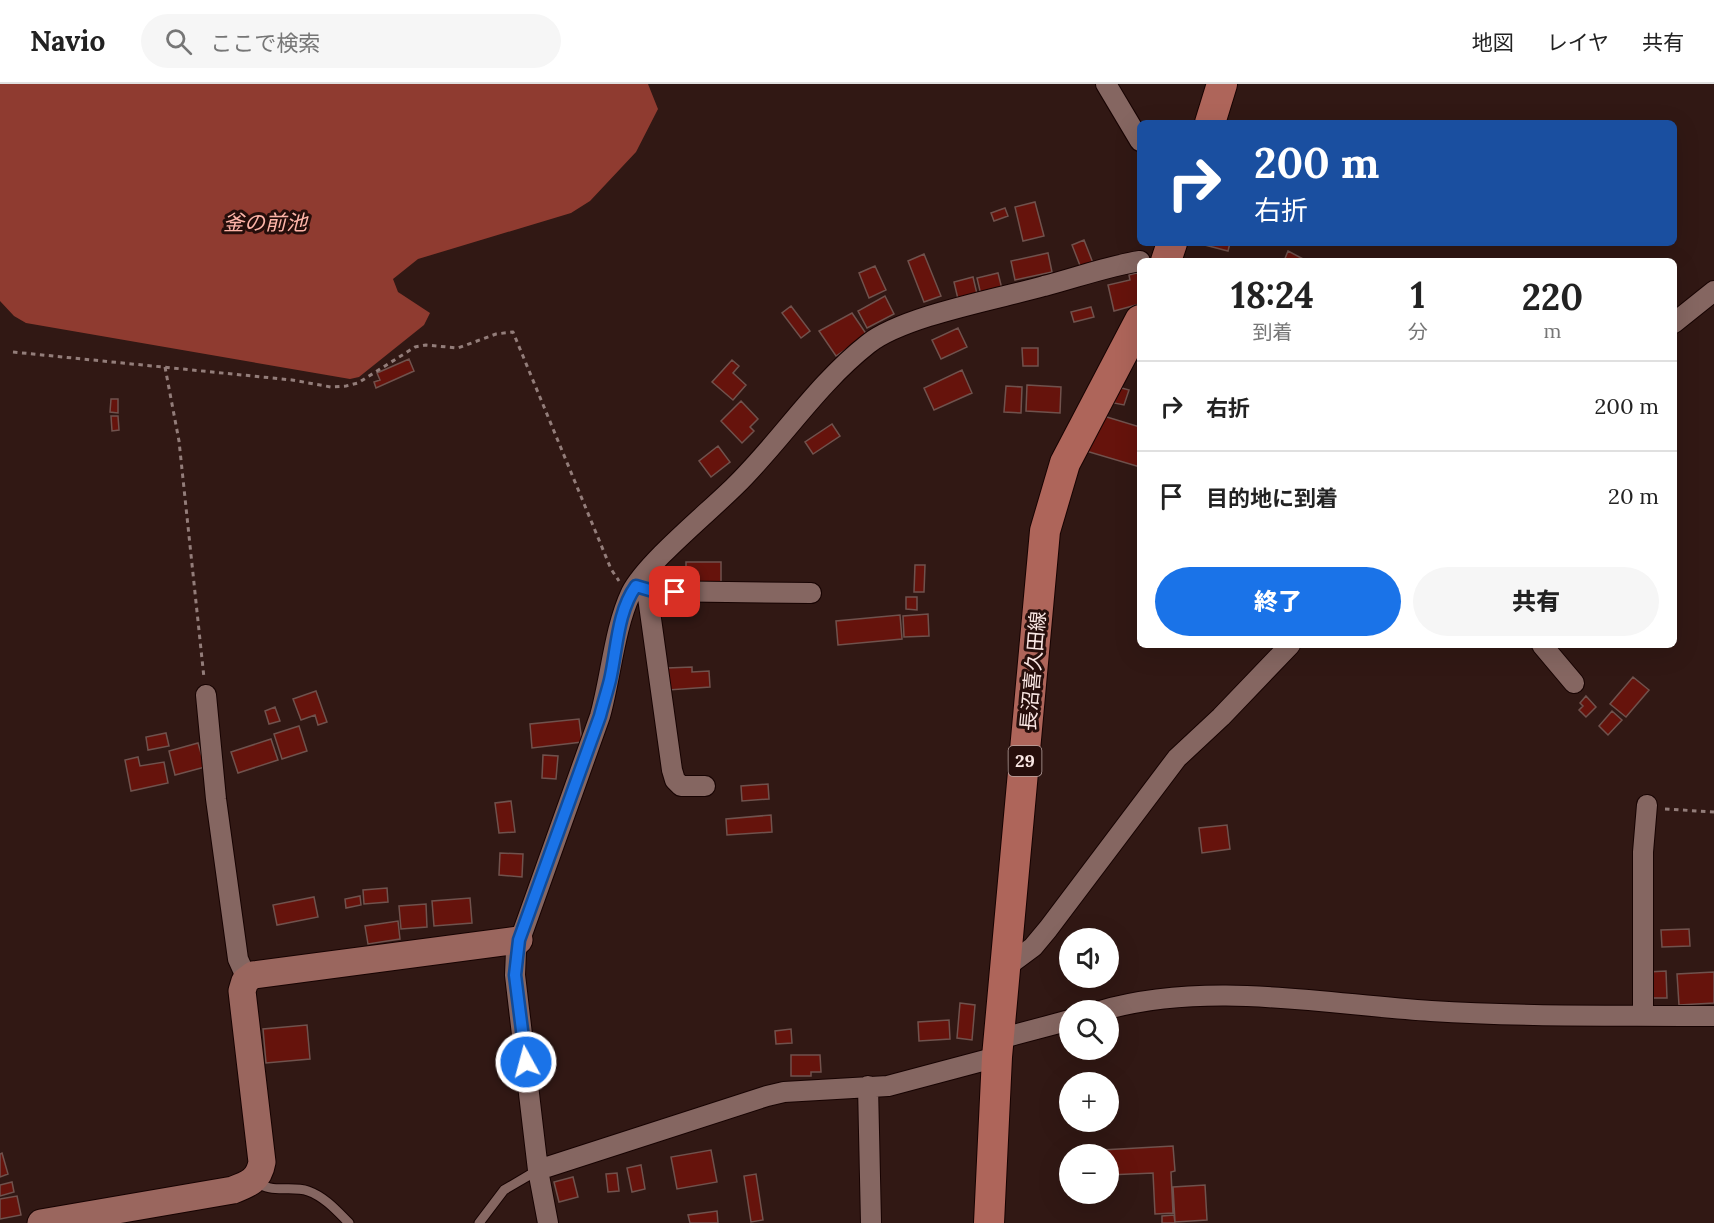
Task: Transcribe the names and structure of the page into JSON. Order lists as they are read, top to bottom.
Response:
{
  "streets": {
    "main road": ["長沼喜久田線", "29"]
  },
  "water": ["釜の前池"],
  "page": {
    "header": "Navio",
    "search": "ここで検索",
    "nav": ["地図", "レイヤ", "共有"],
    "turn": ["200 m", "右折"],
    "eta": [
      "18:24",
      "到着",
      "1",
      "分",
      "220",
      "m"
    ],
    "list": [
      {
        "name": "右折",
        "value": "200 m"
      },
      {
        "name": "目的地に到着",
        "value": "20 m"
      }
    ],
    "buttons": ["終了", "共有"],
    "map_buttons": ["+", "−"]
  }
}
